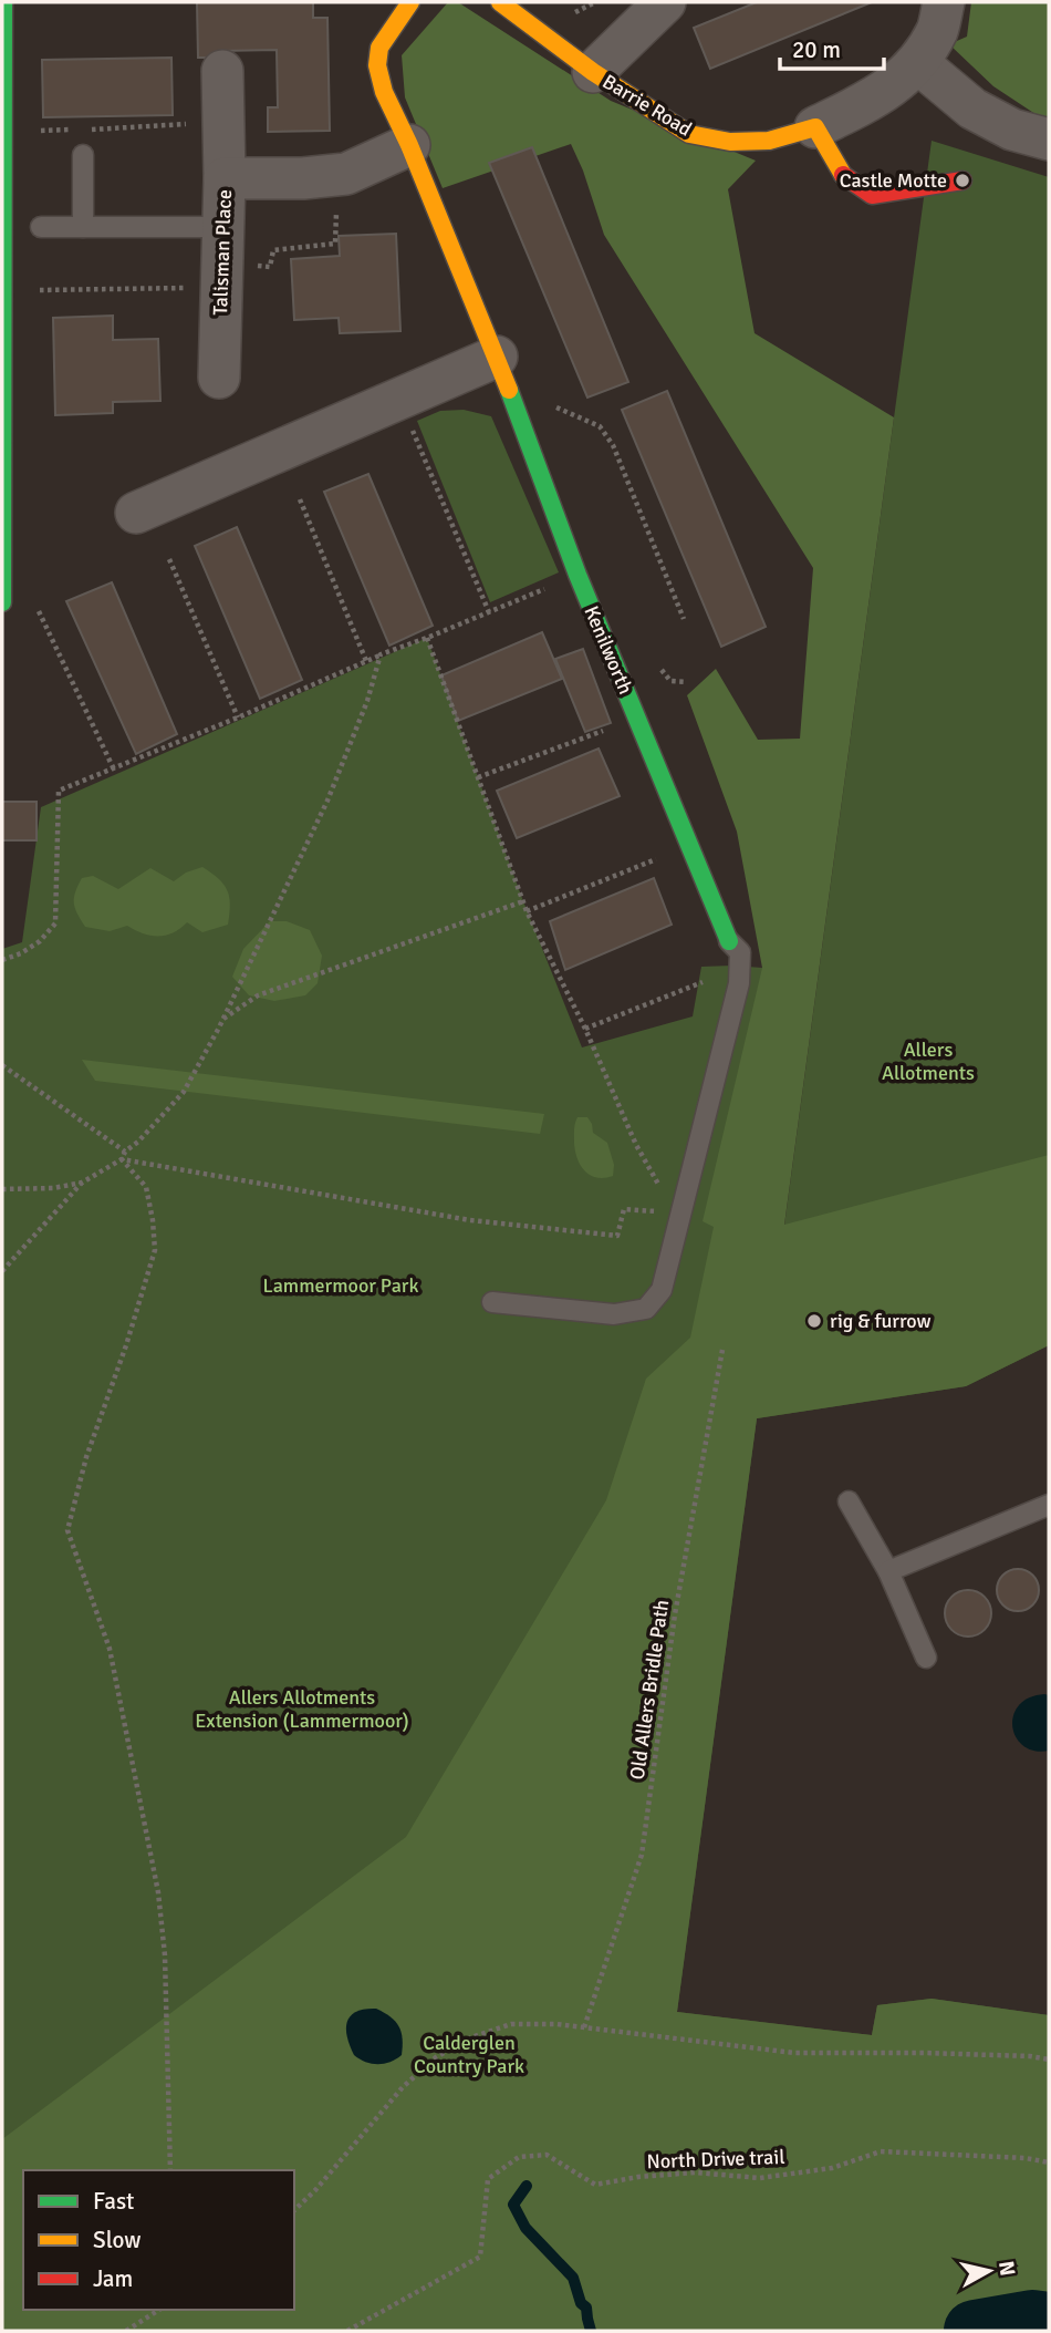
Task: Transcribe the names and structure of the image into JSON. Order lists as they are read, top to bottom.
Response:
{
  "streets": {
    "street": ["Barrie Road", "Talisman Place", "Kenilworth"],
    "path": ["Old Allers Bridle Path", "North Drive trail"]
  },
  "crossings": [
    ["Talisman Place", "Kenilworth"]
  ],
  "parks": [
    "Allers Allotments",
    "Lammermoor Park",
    "Allers Allotments Extension (Lammermoor)",
    "Calderglen Country Park"
  ],
  "places": ["Castle Motte", "rig & furrow"],
  "legend": ["Fast", "Slow", "Jam"],
  "scale_bar": "20 m",
  "north": "right"
}
